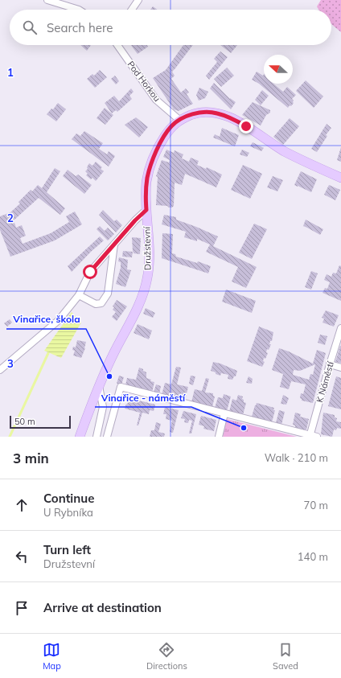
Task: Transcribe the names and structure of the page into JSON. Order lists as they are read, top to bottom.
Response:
{
  "streets": {
    "main road": ["Družstevní"],
    "street": ["Pod Horkou", "K Náměstí"]
  },
  "crossings": [
    ["Pod Horkou", "Družstevní"]
  ],
  "places": ["Vinařice, škola", "Vinařice - náměstí"],
  "scale_bar": "50 m",
  "north": "left",
  "page": {
    "search": "Search here",
    "scale": "50 m",
    "heading": ["3 min", "Walk · 210 m"],
    "list": [
      ["Continue", "U Rybníka", "70 m"],
      ["Turn left", "Družstevní", "140 m"],
      "Arrive at destination"
    ],
    "nav": ["Map", "Directions", "Saved"]
  },
  "grid": {
    "rows": ["1", "2", "3"]
  }
}
